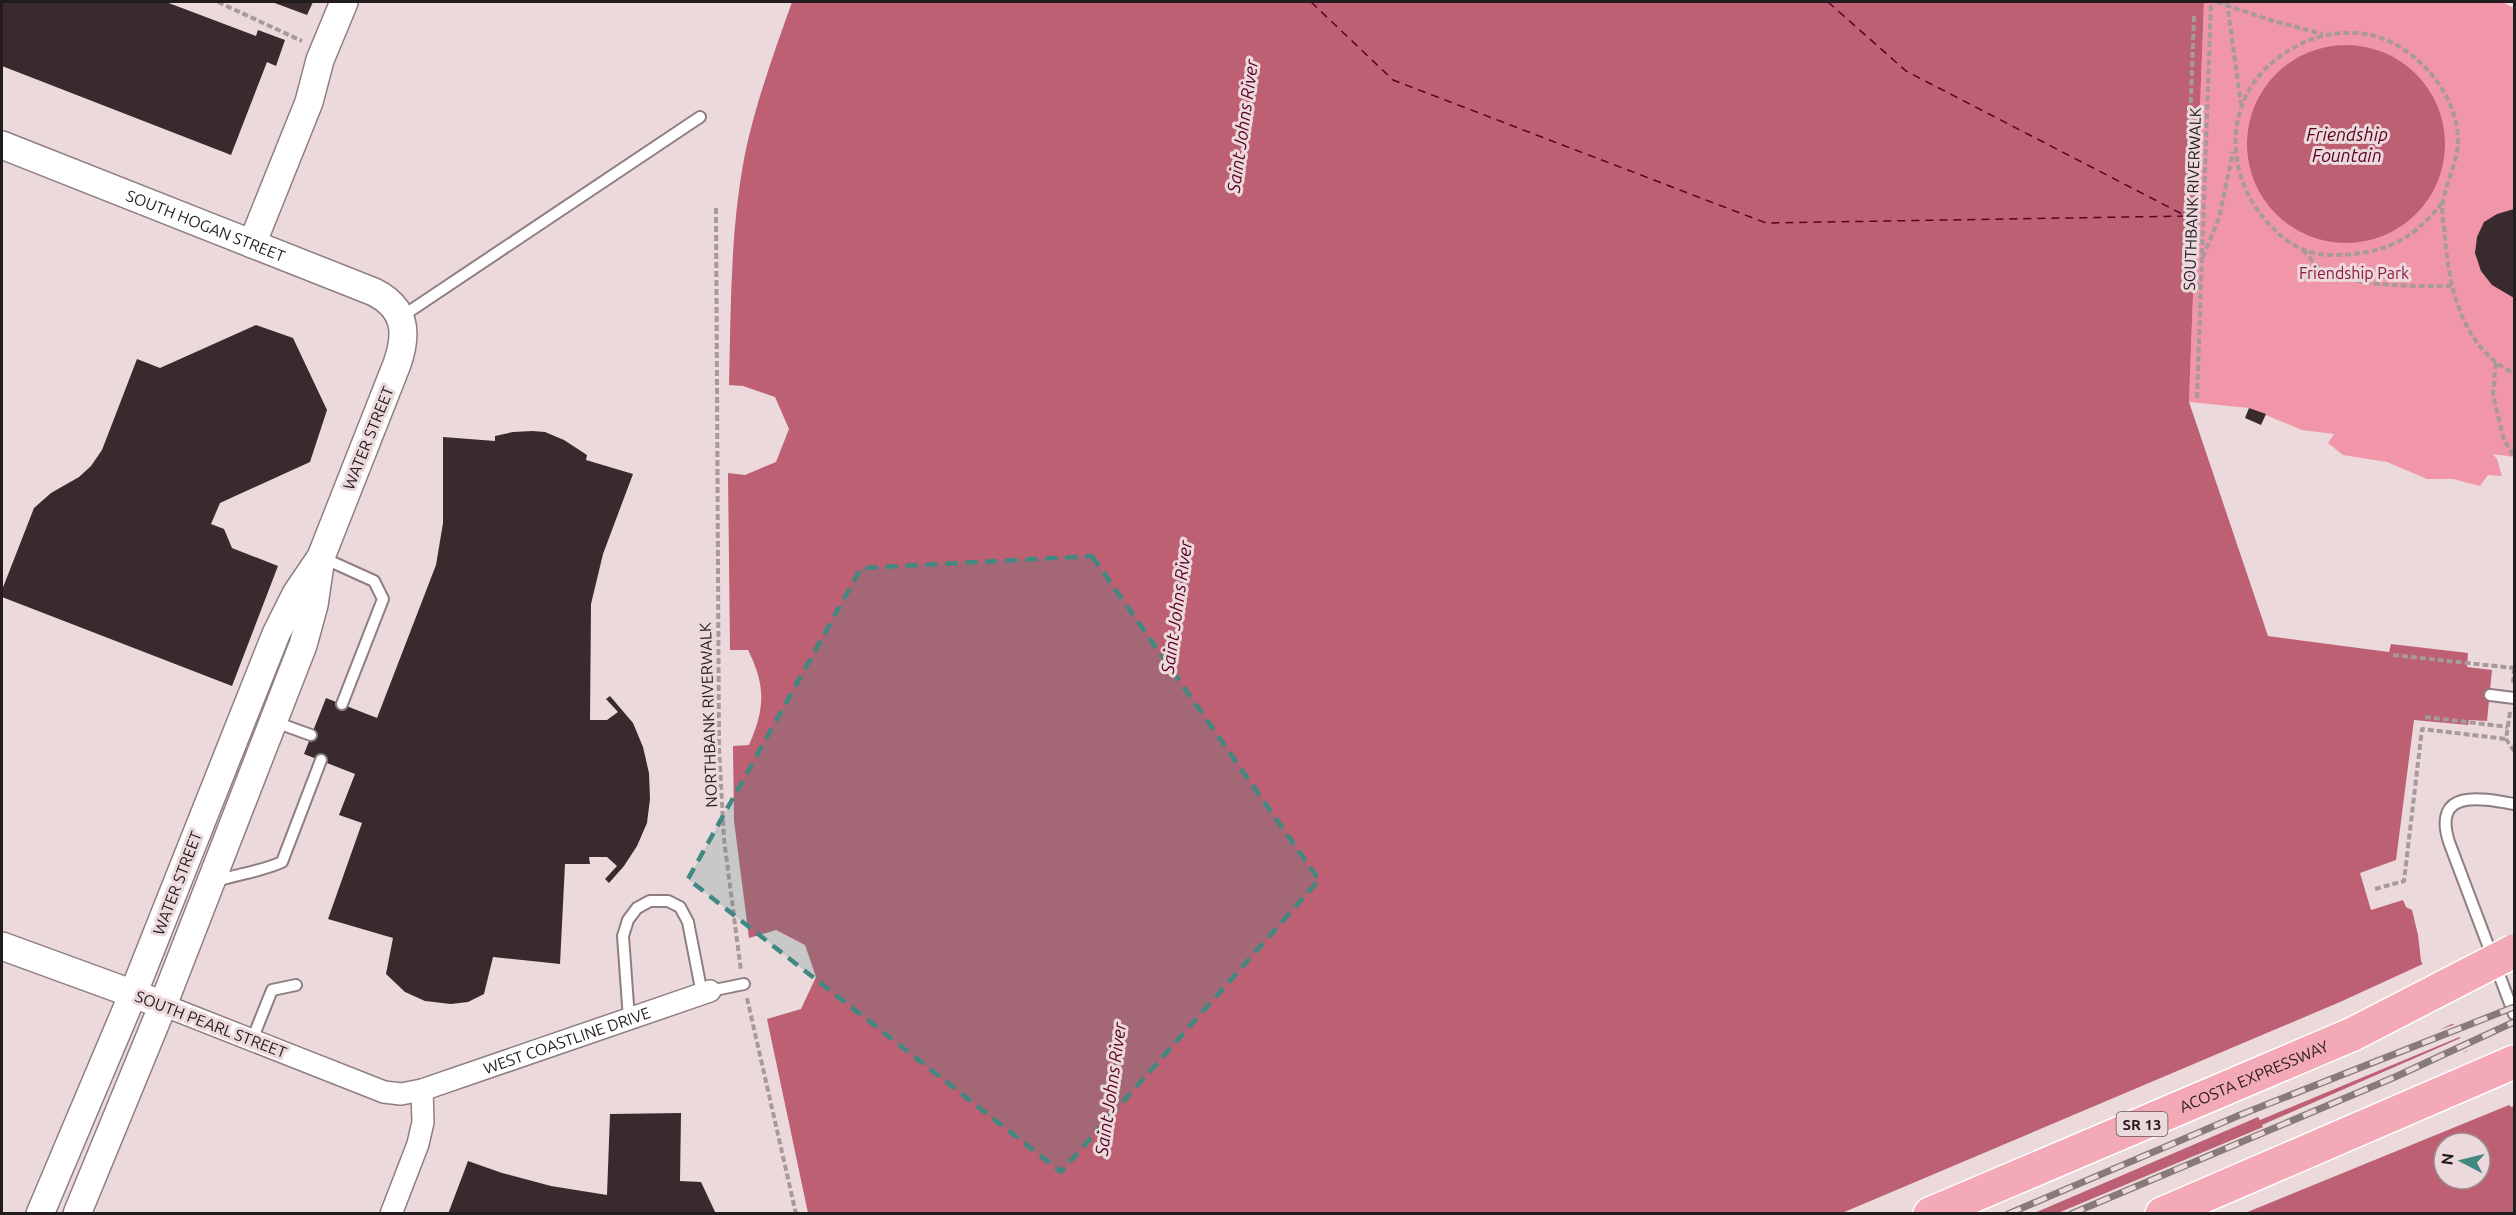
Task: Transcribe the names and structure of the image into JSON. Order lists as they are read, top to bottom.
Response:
{
  "streets": {
    "highway": ["ACOSTA EXPRESSWAY", "SR 13"],
    "street": [
      "SOUTH HOGAN STREET",
      "WATER STREET",
      "SOUTH PEARL STREET",
      "WEST COASTLINE DRIVE"
    ],
    "path": ["SOUTHBANK RIVERWALK", "NORTHBANK RIVERWALK"]
  },
  "crossings": [
    ["SOUTH HOGAN STREET", "WATER STREET"],
    ["WATER STREET", "SOUTH PEARL STREET"],
    ["SOUTH PEARL STREET", "WEST COASTLINE DRIVE"],
    ["ACOSTA EXPRESSWAY", "SR 13"]
  ],
  "water": ["Saint Johns River", "Friendship Fountain"],
  "parks": ["Friendship Park"],
  "north": "left"
}
